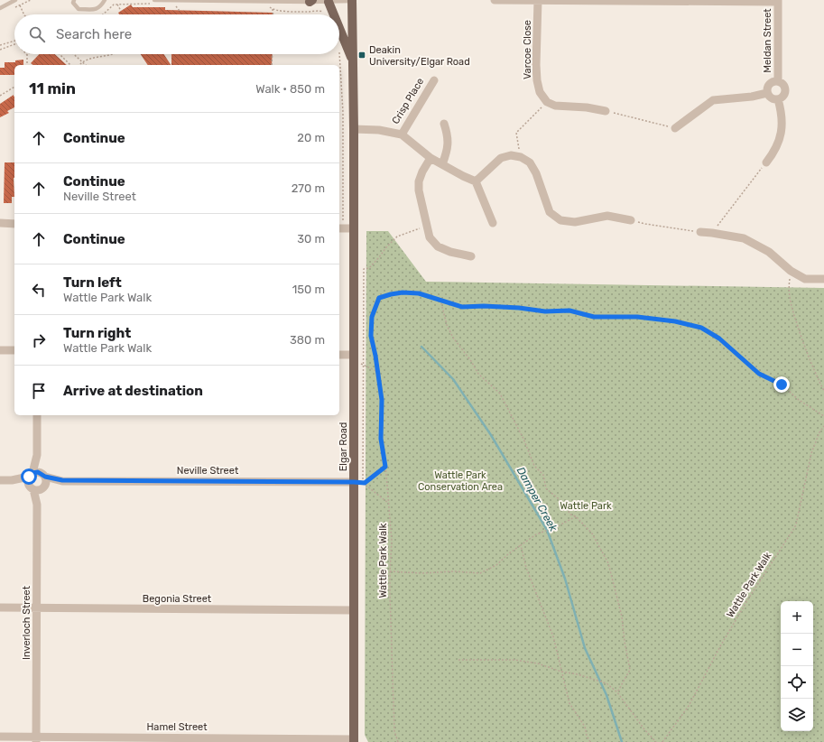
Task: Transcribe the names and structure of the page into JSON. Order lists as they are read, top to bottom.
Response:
{
  "streets": {
    "main road": ["Elgar Road"],
    "street": [
      "Meldan Street",
      "Varcoe Close",
      "Crisp Place",
      "Neville Street",
      "Begonia Street",
      "Inverloch Street",
      "Hamel Street"
    ],
    "path": ["Wattle Park Walk"]
  },
  "crossings": [
    ["Elgar Road", "Neville Street"],
    ["Elgar Road", "Begonia Street"],
    ["Elgar Road", "Hamel Street"],
    ["Neville Street", "Inverloch Street"],
    ["Begonia Street", "Inverloch Street"],
    ["Inverloch Street", "Hamel Street"]
  ],
  "water": ["Damper Creek"],
  "parks": ["Wattle Park Conservation Area", "Wattle Park"],
  "places": {
    "transit": ["Deakin University/Elgar Road"]
  },
  "page": {
    "search": "Search here",
    "heading": ["11 min", "Walk · 850 m"],
    "list": [
      ["Continue", "20 m"],
      ["Continue", "Neville Street", "270 m"],
      ["Continue", "30 m"],
      ["Turn left", "Wattle Park Walk", "150 m"],
      ["Turn right", "Wattle Park Walk", "380 m"],
      "Arrive at destination"
    ],
    "map_buttons": ["+", "−"]
  }
}
